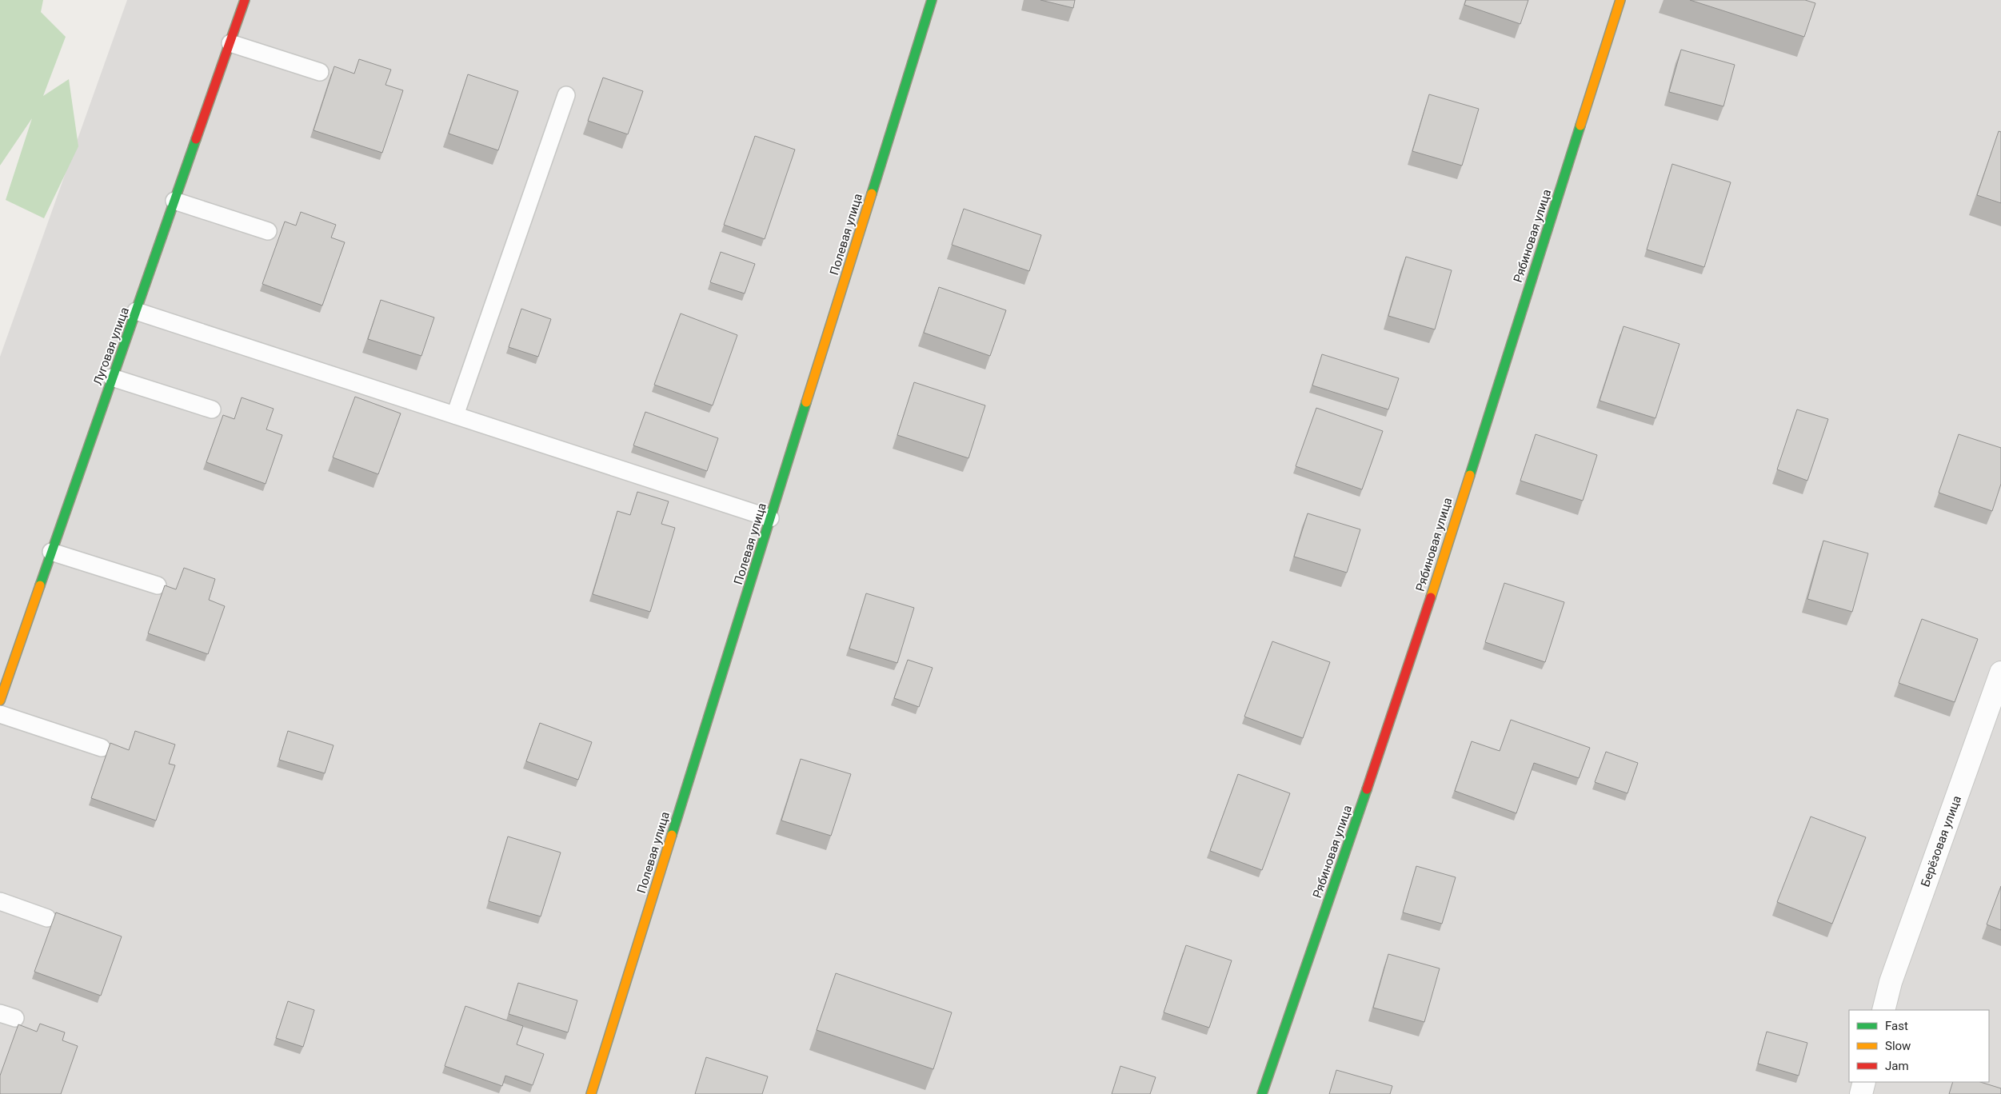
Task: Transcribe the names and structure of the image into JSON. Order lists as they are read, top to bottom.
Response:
{
  "streets": {
    "street": [
      "Полевая улица",
      "Рябиновая улица",
      "Луговая улица",
      "Берёзовая улица"
    ]
  },
  "legend": ["Fast", "Slow", "Jam"]
}
